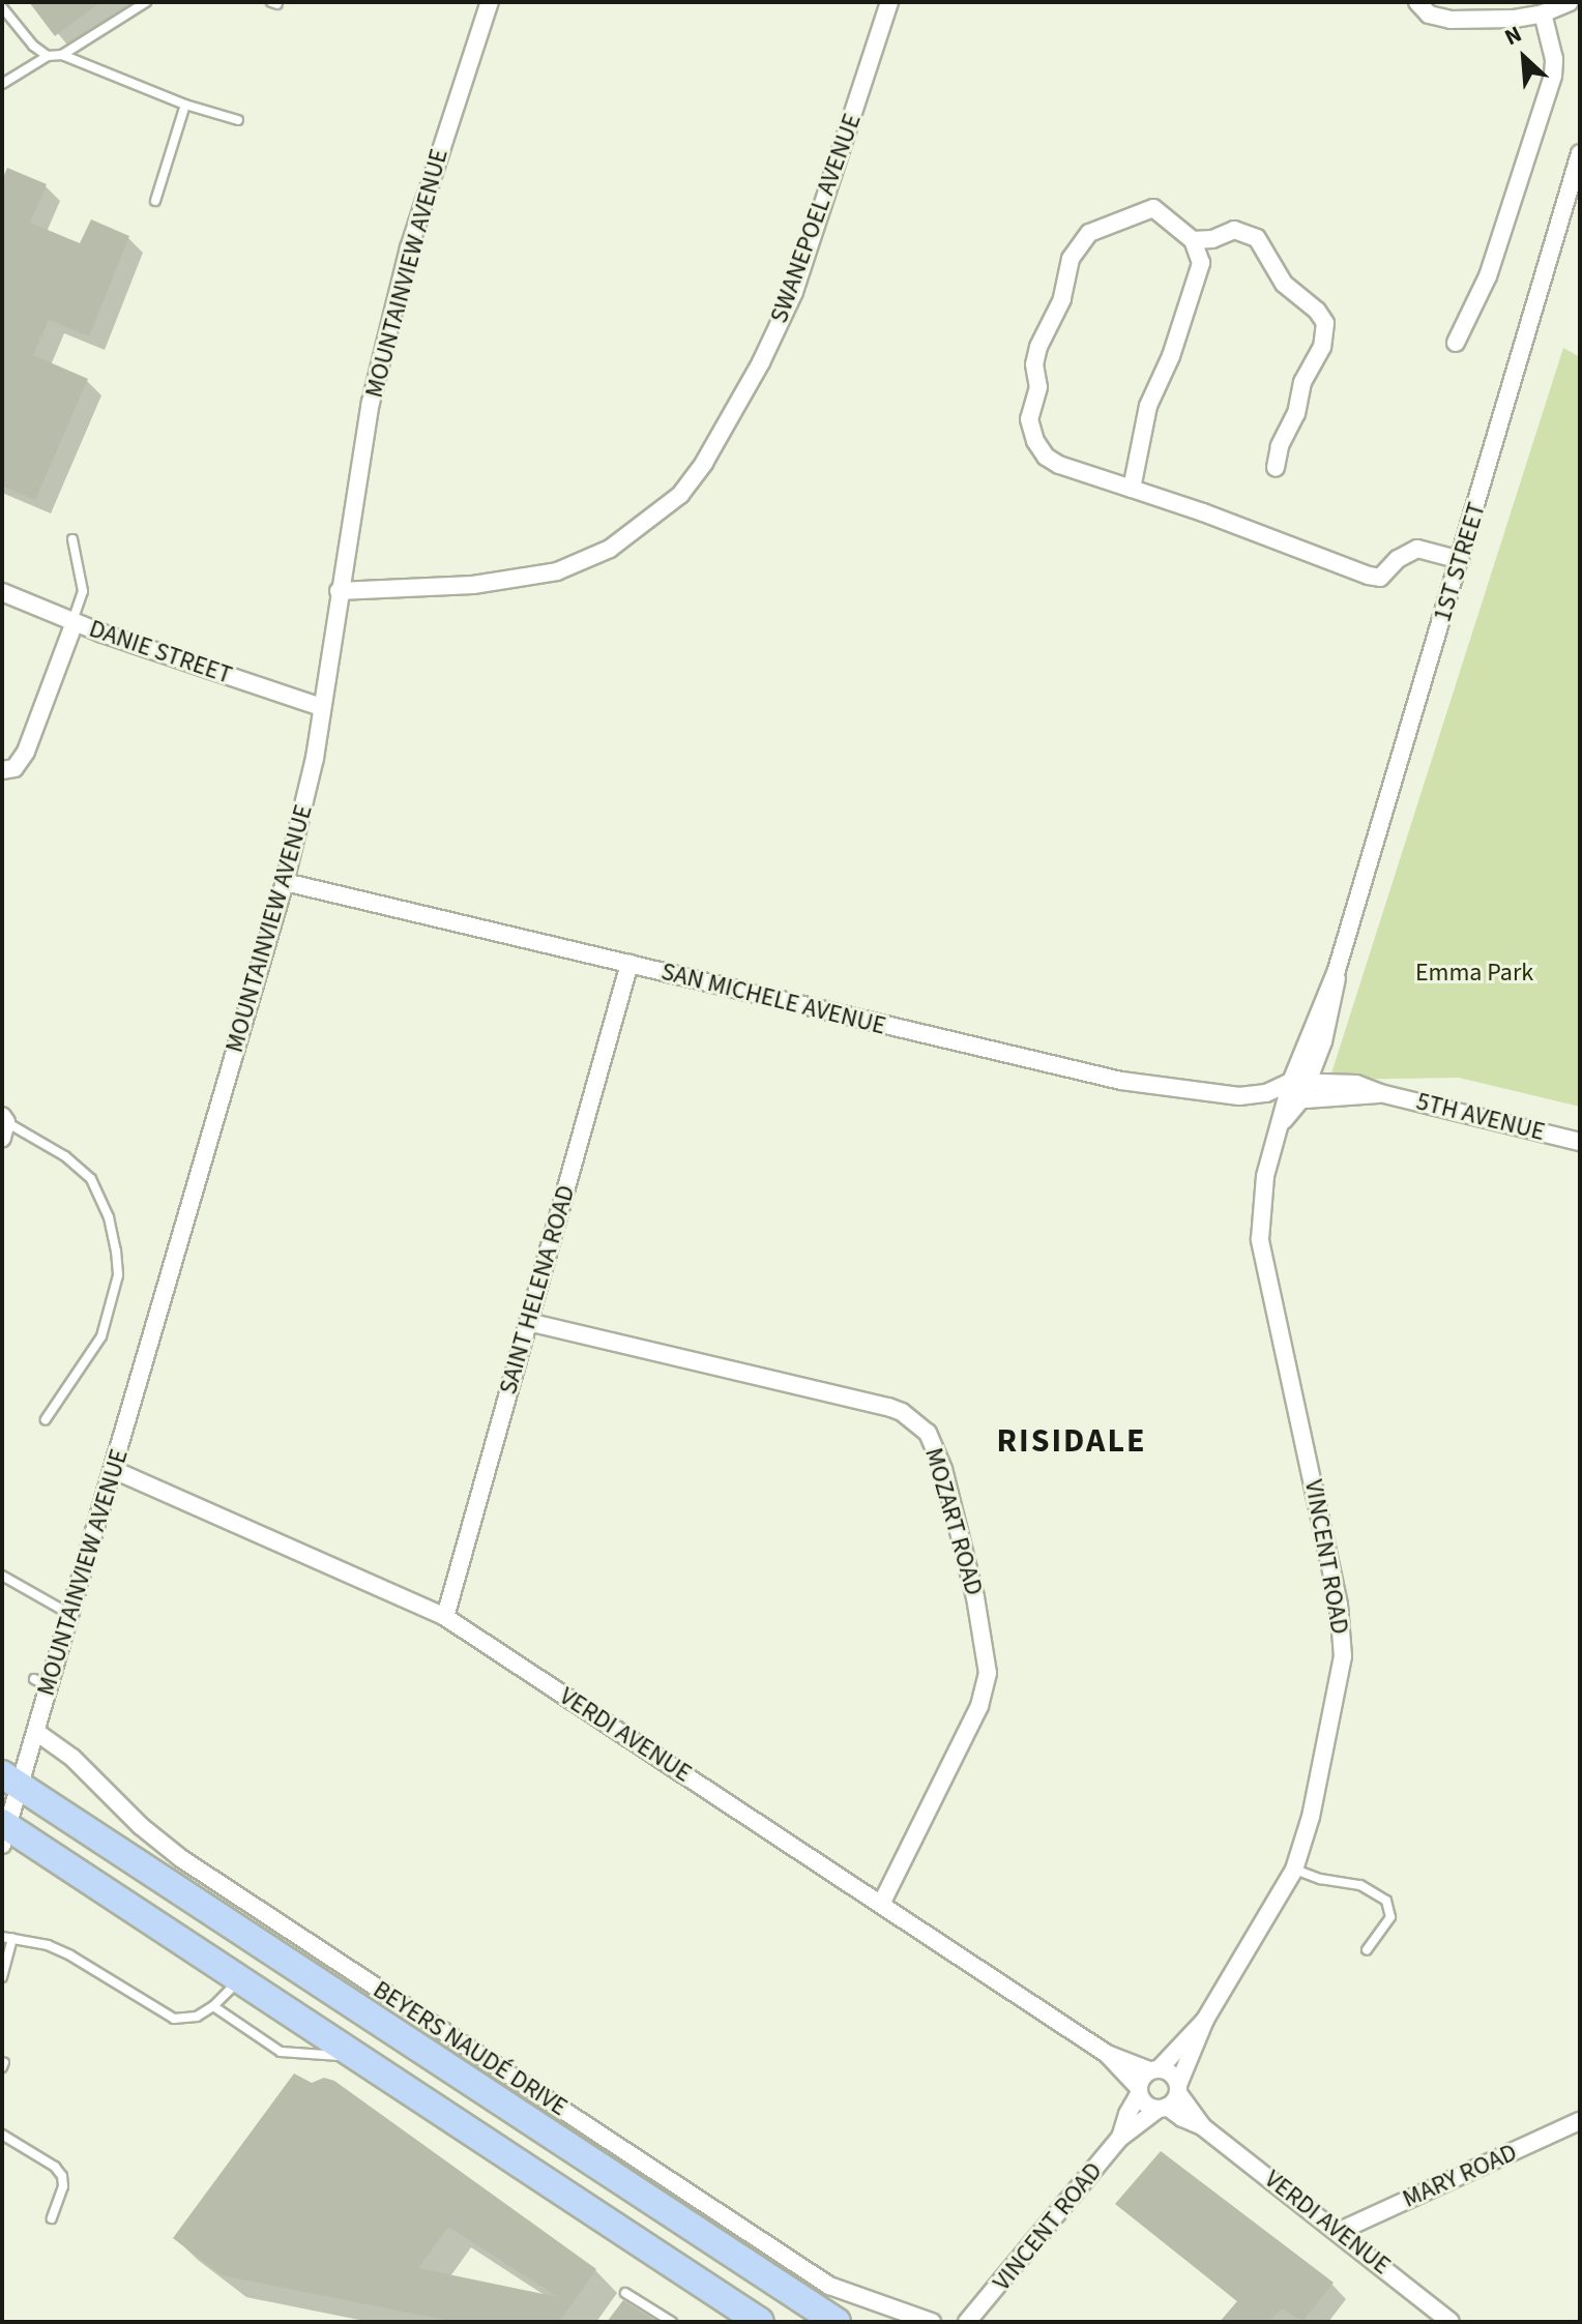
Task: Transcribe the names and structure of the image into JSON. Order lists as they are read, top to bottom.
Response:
{
  "streets": {
    "main road": ["BEYERS NAUDÉ DRIVE"],
    "street": [
      "SWANEPOEL AVENUE",
      "MOUNTAINVIEW AVENUE",
      "1ST STREET",
      "DANIE STREET",
      "SAN MICHELE AVENUE",
      "5TH AVENUE",
      "SAINT HELENA ROAD",
      "MOZART ROAD",
      "VINCENT ROAD",
      "VERDI AVENUE",
      "MARY ROAD"
    ]
  },
  "crossings": [
    ["SWANEPOEL AVENUE", "MOUNTAINVIEW AVENUE"],
    ["MOUNTAINVIEW AVENUE", "DANIE STREET"],
    ["MOUNTAINVIEW AVENUE", "SAN MICHELE AVENUE"],
    ["MOUNTAINVIEW AVENUE", "VERDI AVENUE"],
    ["MOUNTAINVIEW AVENUE", "BEYERS NAUDÉ DRIVE"],
    ["1ST STREET", "SAN MICHELE AVENUE"],
    ["1ST STREET", "VINCENT ROAD"],
    ["SAN MICHELE AVENUE", "5TH AVENUE"],
    ["SAN MICHELE AVENUE", "SAINT HELENA ROAD"],
    ["SAN MICHELE AVENUE", "VINCENT ROAD"],
    ["SAINT HELENA ROAD", "MOZART ROAD"],
    ["SAINT HELENA ROAD", "VERDI AVENUE"],
    ["MOZART ROAD", "VERDI AVENUE"],
    ["VINCENT ROAD", "VERDI AVENUE"],
    ["VERDI AVENUE", "MARY ROAD"]
  ],
  "districts": ["RISIDALE"],
  "parks": ["Emma Park"],
  "north": "top left"
}
